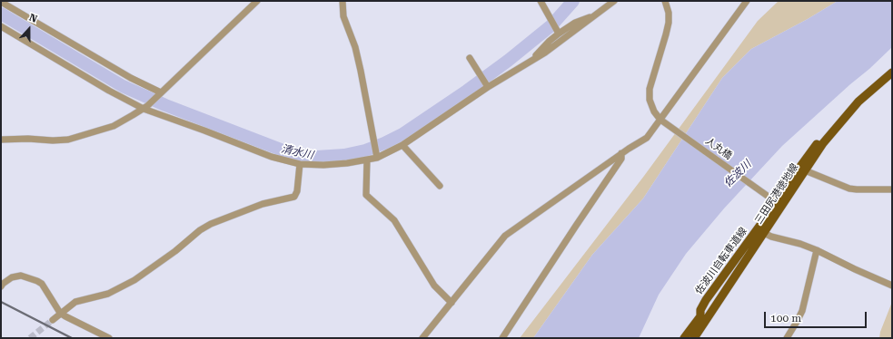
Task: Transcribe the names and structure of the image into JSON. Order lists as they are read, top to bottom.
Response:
{
  "streets": {
    "main road": ["三田尻港徳地線", "佐波川自転車道線"],
    "street": ["人丸橋"]
  },
  "crossings": [
    ["人丸橋", "佐波川自転車道線"],
    ["三田尻港徳地線", "佐波川自転車道線"]
  ],
  "water": ["清水川", "佐波川"],
  "scale_bar": "100 m",
  "north": "top"
}
